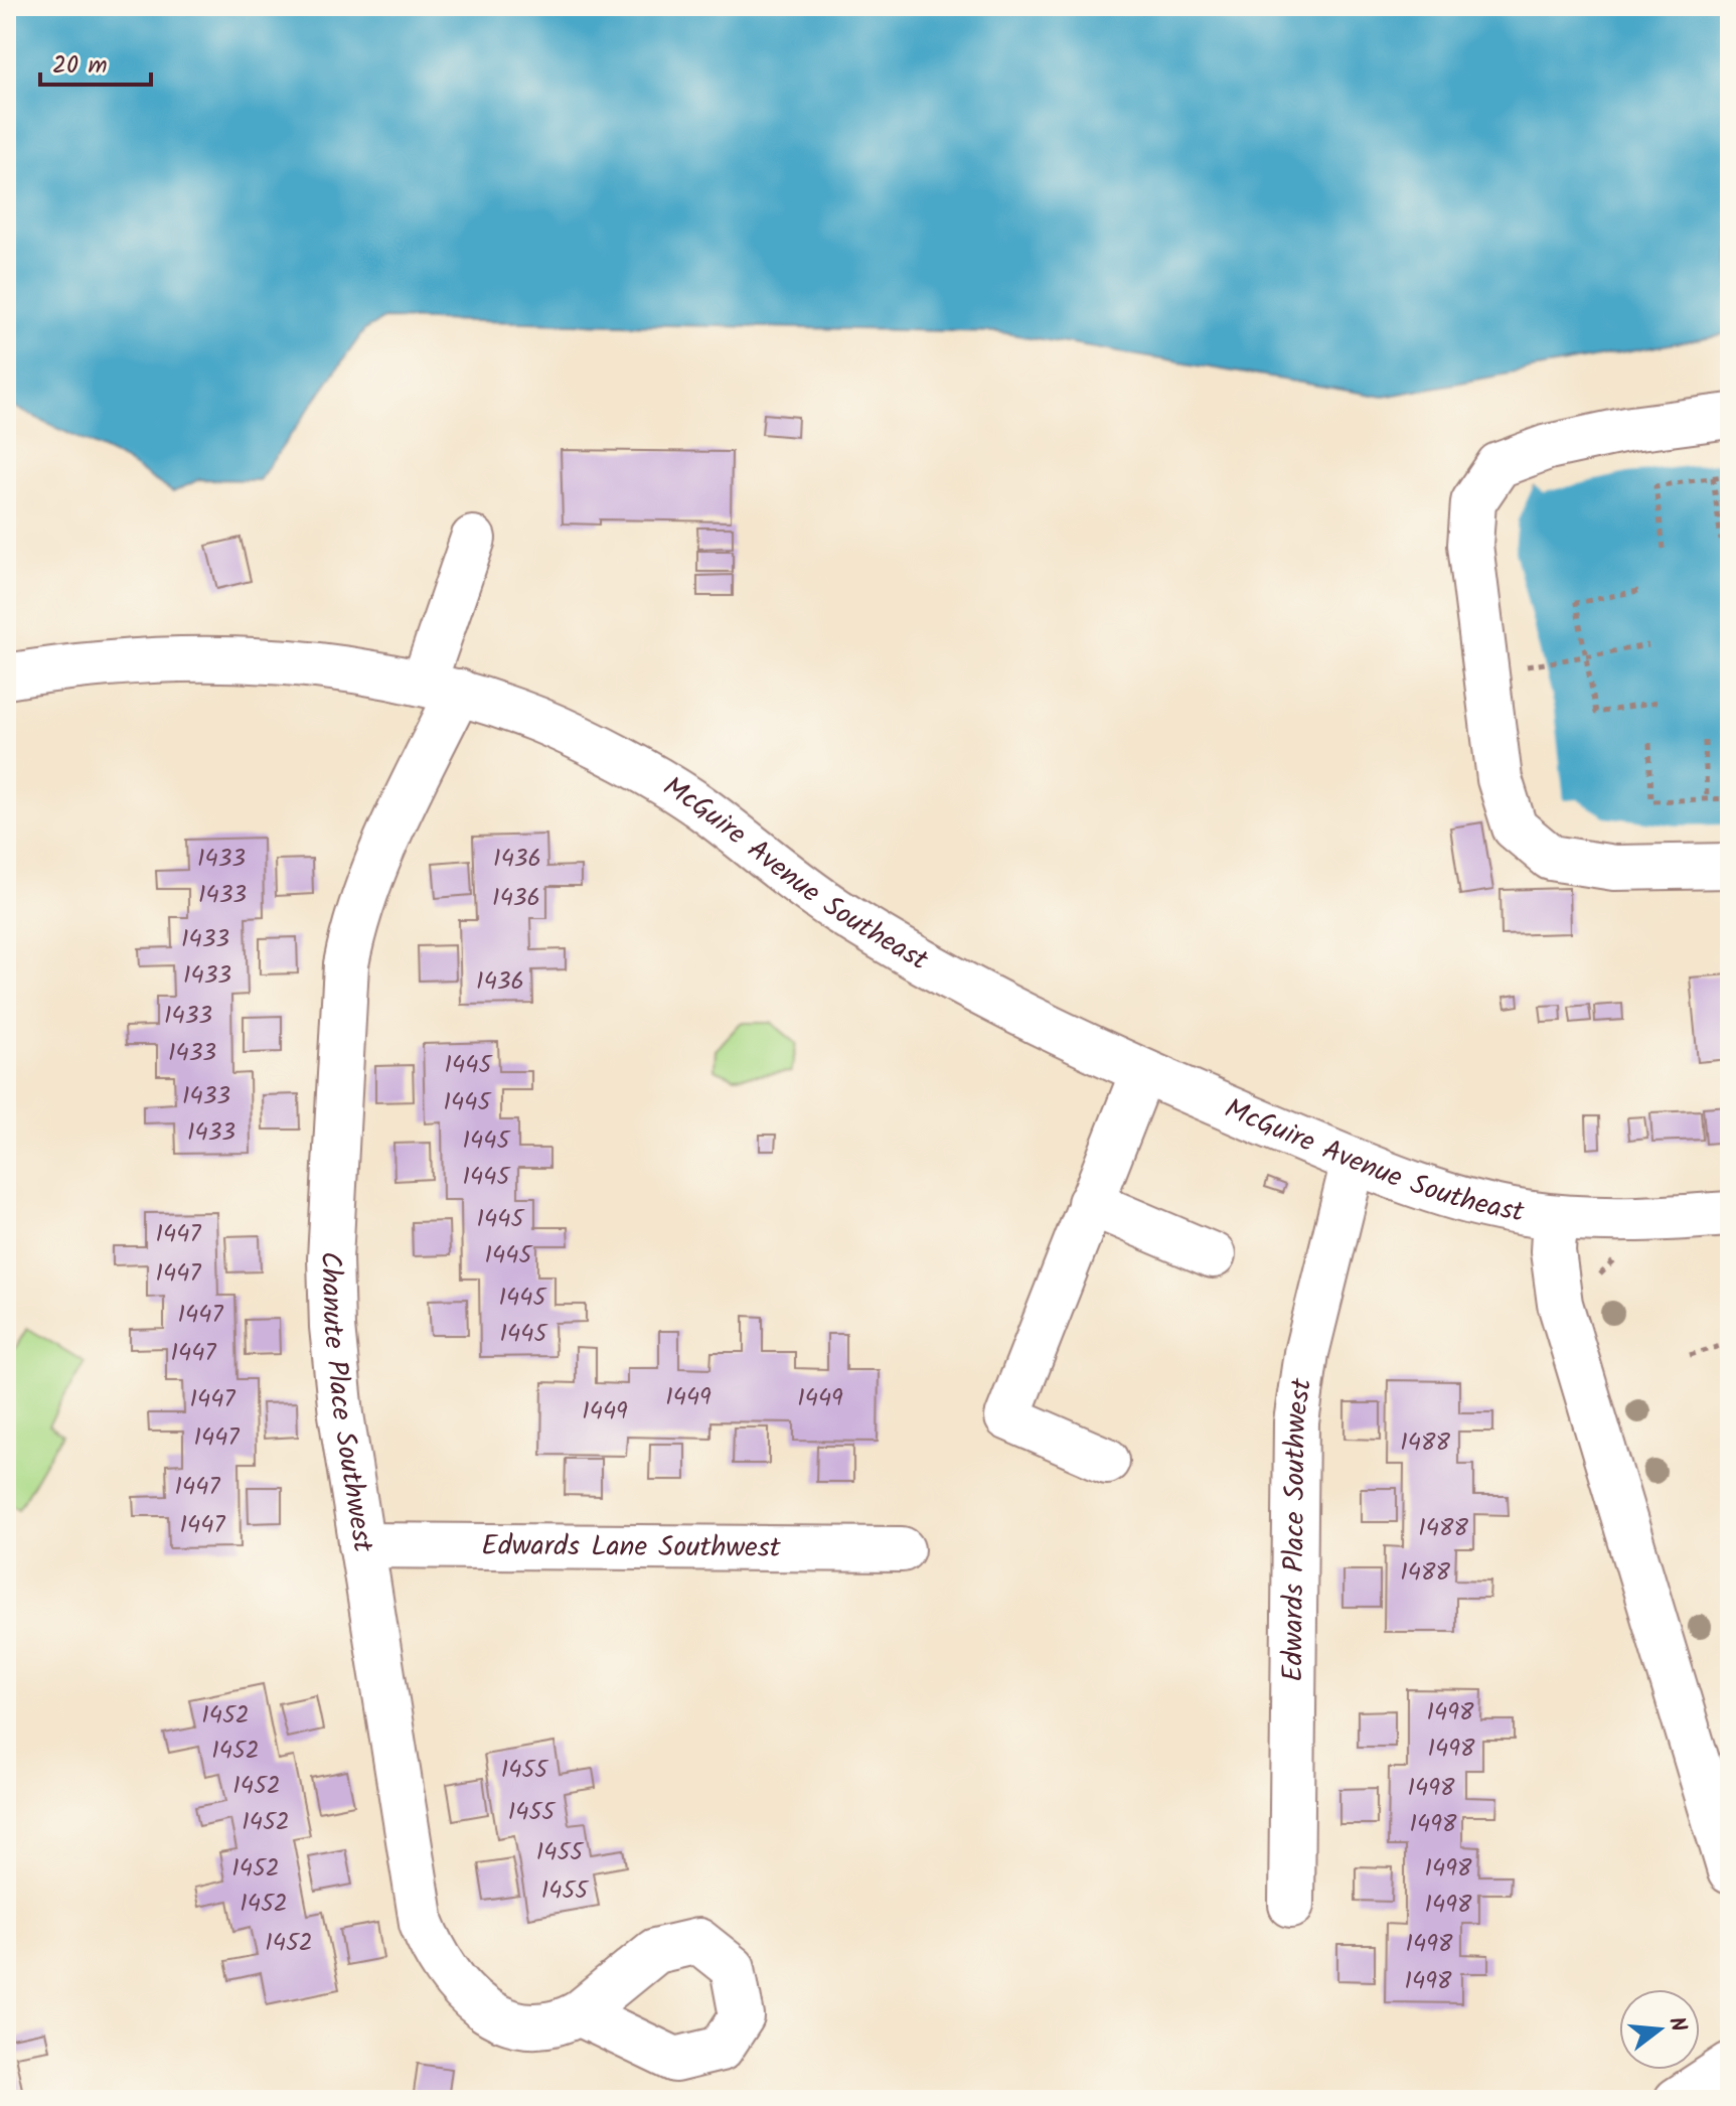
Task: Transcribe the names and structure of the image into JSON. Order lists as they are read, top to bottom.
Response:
{
  "streets": {
    "street": [
      "McGuire Avenue Southeast",
      "Chanute Place Southwest",
      "Edwards Place Southwest",
      "Edwards Lane Southwest"
    ]
  },
  "crossings": [
    ["McGuire Avenue Southeast", "Chanute Place Southwest"],
    ["McGuire Avenue Southeast", "Edwards Place Southwest"],
    ["Chanute Place Southwest", "Edwards Lane Southwest"]
  ],
  "house_numbers": [
    "1433",
    "1436",
    "1433",
    "1436",
    "1433",
    "1433",
    "1436",
    "1433",
    "1433",
    "1445",
    "1433",
    "1445",
    "1433",
    "1445",
    "1445",
    "1445",
    "1447",
    "1445",
    "1447",
    "1445",
    "1447",
    "1445",
    "1447",
    "1449",
    "1449",
    "1447",
    "1449",
    "1447",
    "1488",
    "1447",
    "1447",
    "1488",
    "1488",
    "1498",
    "1452",
    "1498",
    "1452",
    "1455",
    "1452",
    "1498",
    "1455",
    "1452",
    "1498",
    "1455",
    "1452",
    "1498",
    "1455",
    "1452",
    "1498",
    "1452",
    "1498",
    "1498"
  ],
  "scale_bar": "20 m",
  "north": "right"
}
